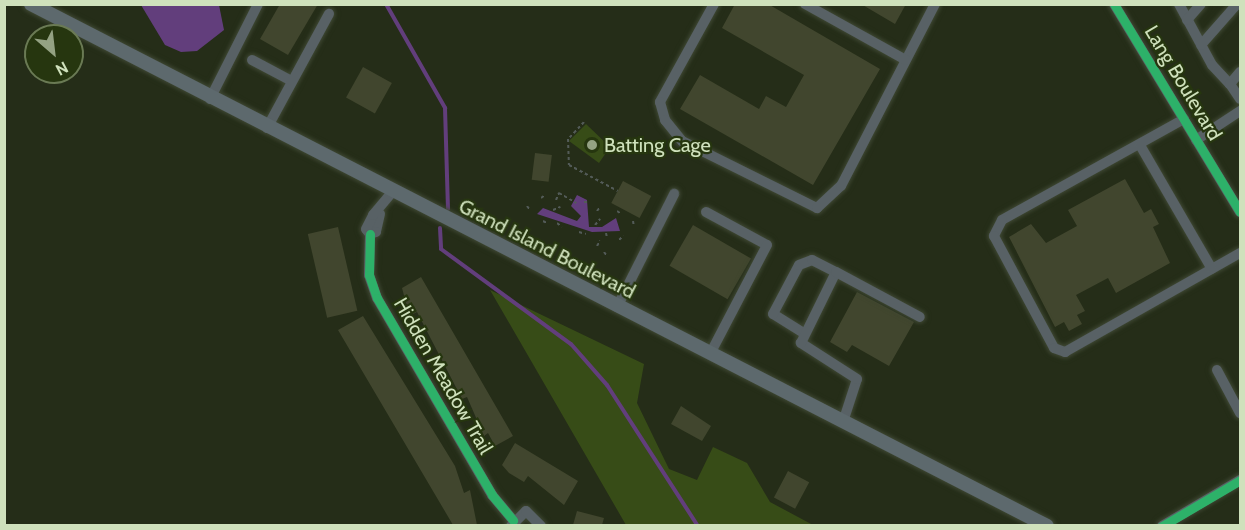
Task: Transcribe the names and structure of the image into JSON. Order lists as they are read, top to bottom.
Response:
{
  "streets": {
    "main road": ["Grand Island Boulevard"],
    "street": ["Lang Boulevard", "Hidden Meadow Trail"]
  },
  "crossings": [
    ["Grand Island Boulevard", "Hidden Meadow Trail"]
  ],
  "places": ["Batting Cage"],
  "north": "bottom right"
}
